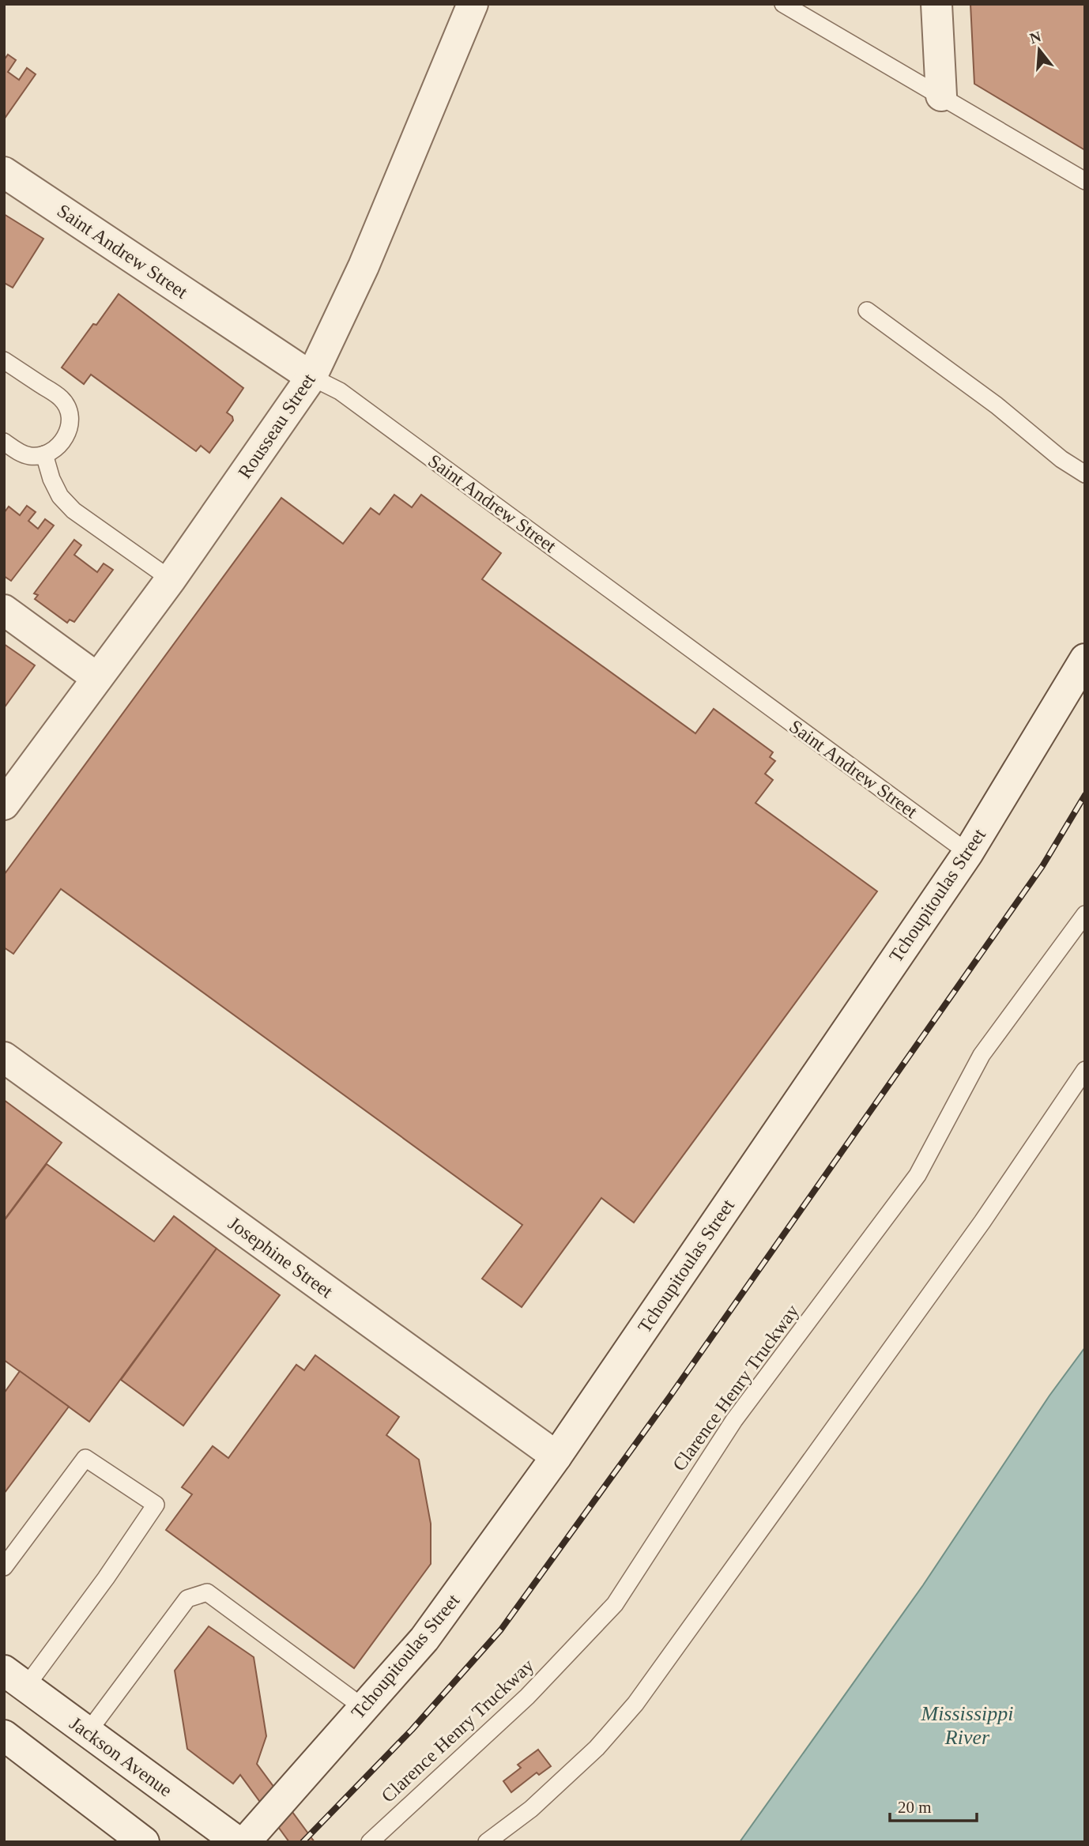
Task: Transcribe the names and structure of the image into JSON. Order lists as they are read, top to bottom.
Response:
{
  "streets": {
    "street": [
      "Saint Andrew Street",
      "Rousseau Street",
      "Tchoupitoulas Street",
      "Josephine Street",
      "Jackson Avenue"
    ],
    "lane": ["Clarence Henry Truckway"]
  },
  "crossings": [
    ["Saint Andrew Street", "Rousseau Street"],
    ["Saint Andrew Street", "Tchoupitoulas Street"],
    ["Tchoupitoulas Street", "Josephine Street"]
  ],
  "water": ["Mississippi River"],
  "scale_bar": "20 m",
  "north": "top"
}
